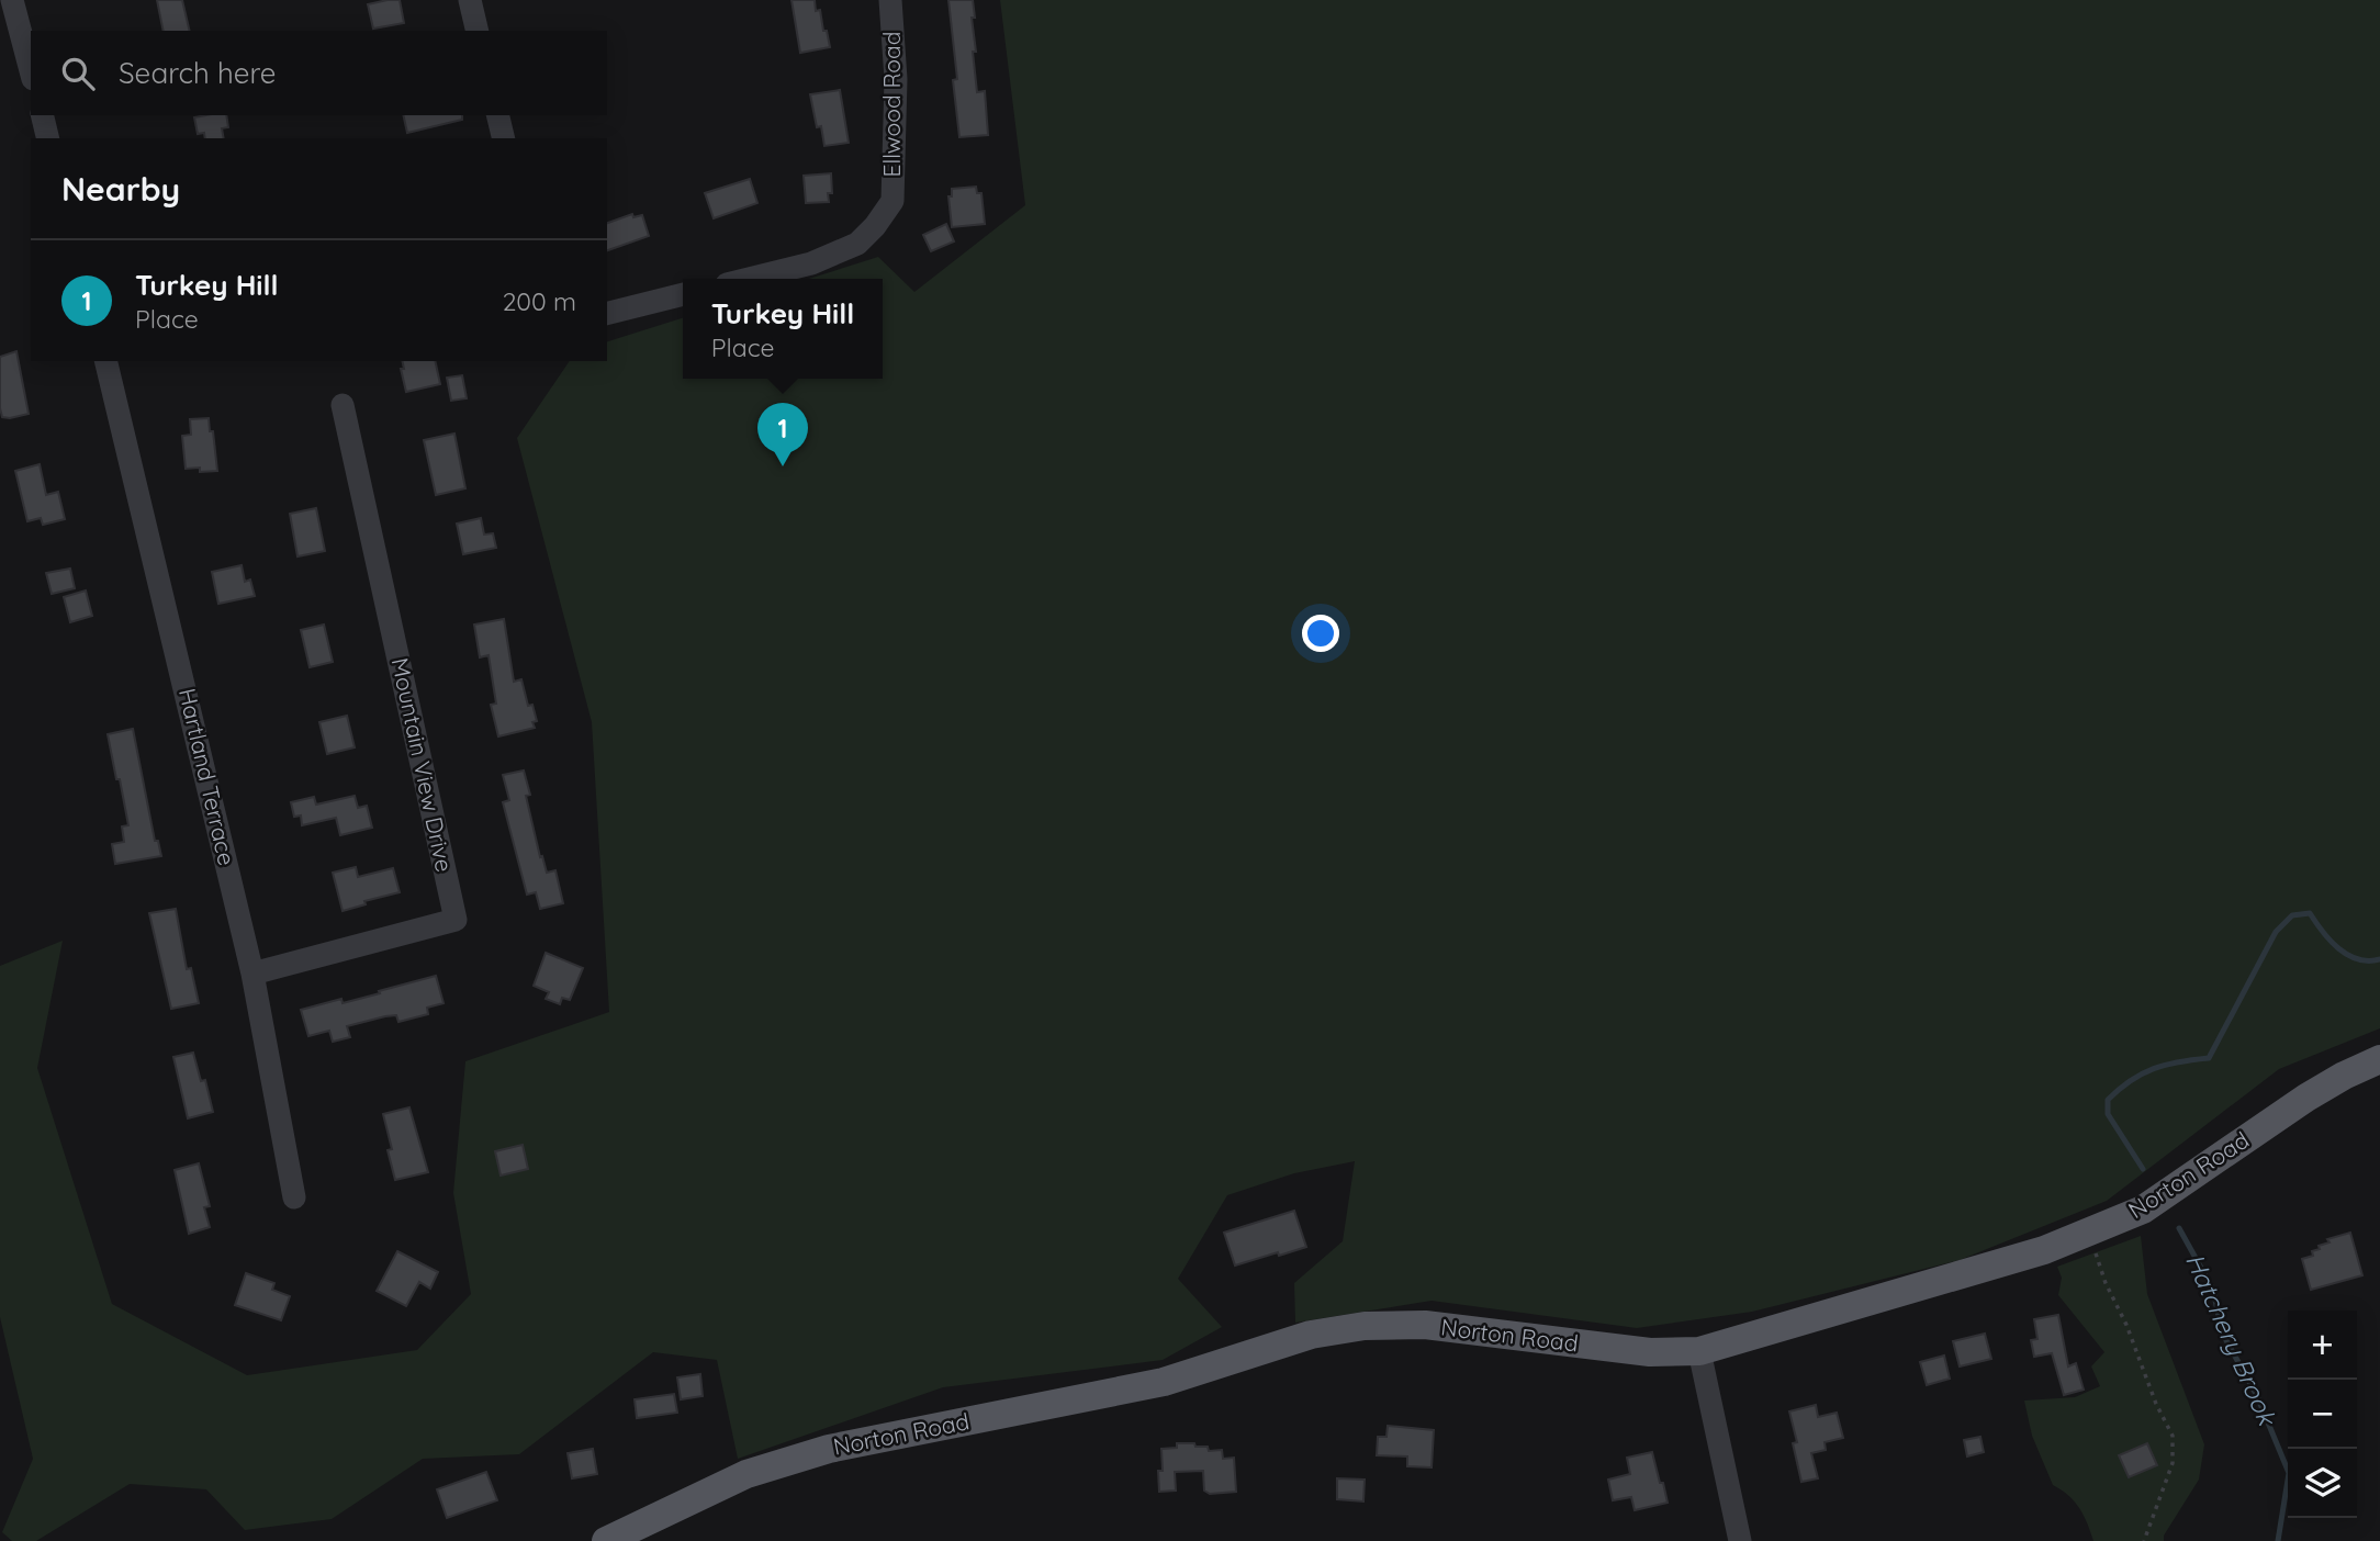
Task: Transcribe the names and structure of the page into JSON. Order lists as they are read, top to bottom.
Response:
{
  "streets": {
    "main road": ["Norton Road"],
    "street": ["Ellwood Road", "Mountain View Drive", "Hartland Terrace"]
  },
  "crossings": [
    ["Mountain View Drive", "Hartland Terrace"]
  ],
  "water": ["Hatchery Brook"],
  "page": {
    "search": "Search here",
    "heading": "Nearby",
    "list": [
      {
        "mark": "1",
        "name": "Turkey Hill",
        "note": "Place",
        "value": "200 m"
      }
    ],
    "popup": ["Turkey Hill", "Place"],
    "pins": "1",
    "map_buttons": ["+", "−"]
  }
}
